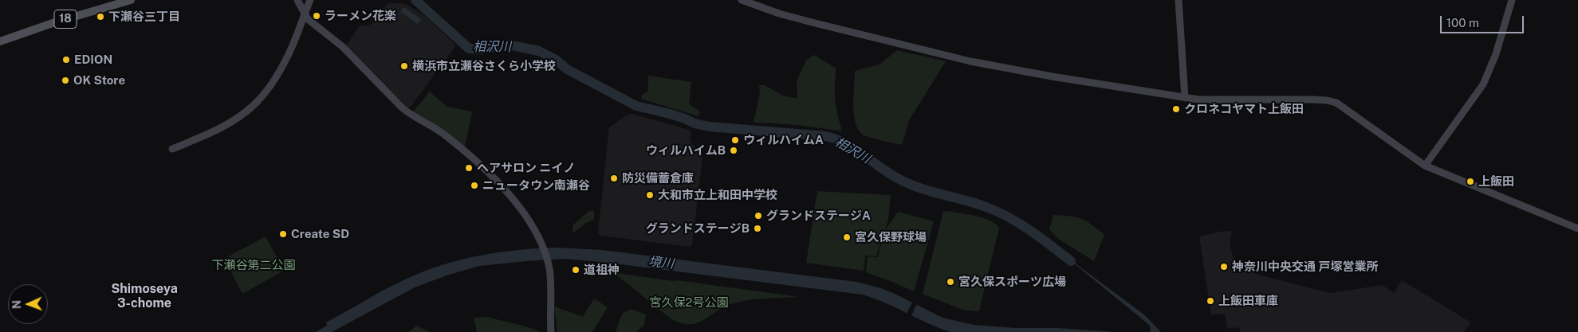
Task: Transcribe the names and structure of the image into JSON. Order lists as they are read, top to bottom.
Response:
{
  "streets": {
    "main road": ["18"]
  },
  "districts": ["Shimoseya 3-chome"],
  "water": ["相沢川", "境川"],
  "parks": ["下瀬谷第二公園", "宮久保2号公園"],
  "places": [
    "ラーメン花楽",
    "下瀬谷三丁目",
    "EDION",
    "横浜市立瀬谷さくら小学校",
    "OK Store",
    "クロネコヤマト上飯田",
    "ウィルハイムA",
    "ウィルハイムB",
    "ヘアサロン ニイノ",
    "防災備蓄倉庫",
    "上飯田",
    "ニュータウン南瀬谷",
    "大和市立上和田中学校",
    "グランドステージA",
    "グランドステージB",
    "Create SD",
    "宮久保野球場",
    "神奈川中央交通 戸塚営業所",
    "道祖神",
    "宮久保スポーツ広場",
    "上飯田車庫"
  ],
  "scale_bar": "100 m",
  "north": "left"
}
